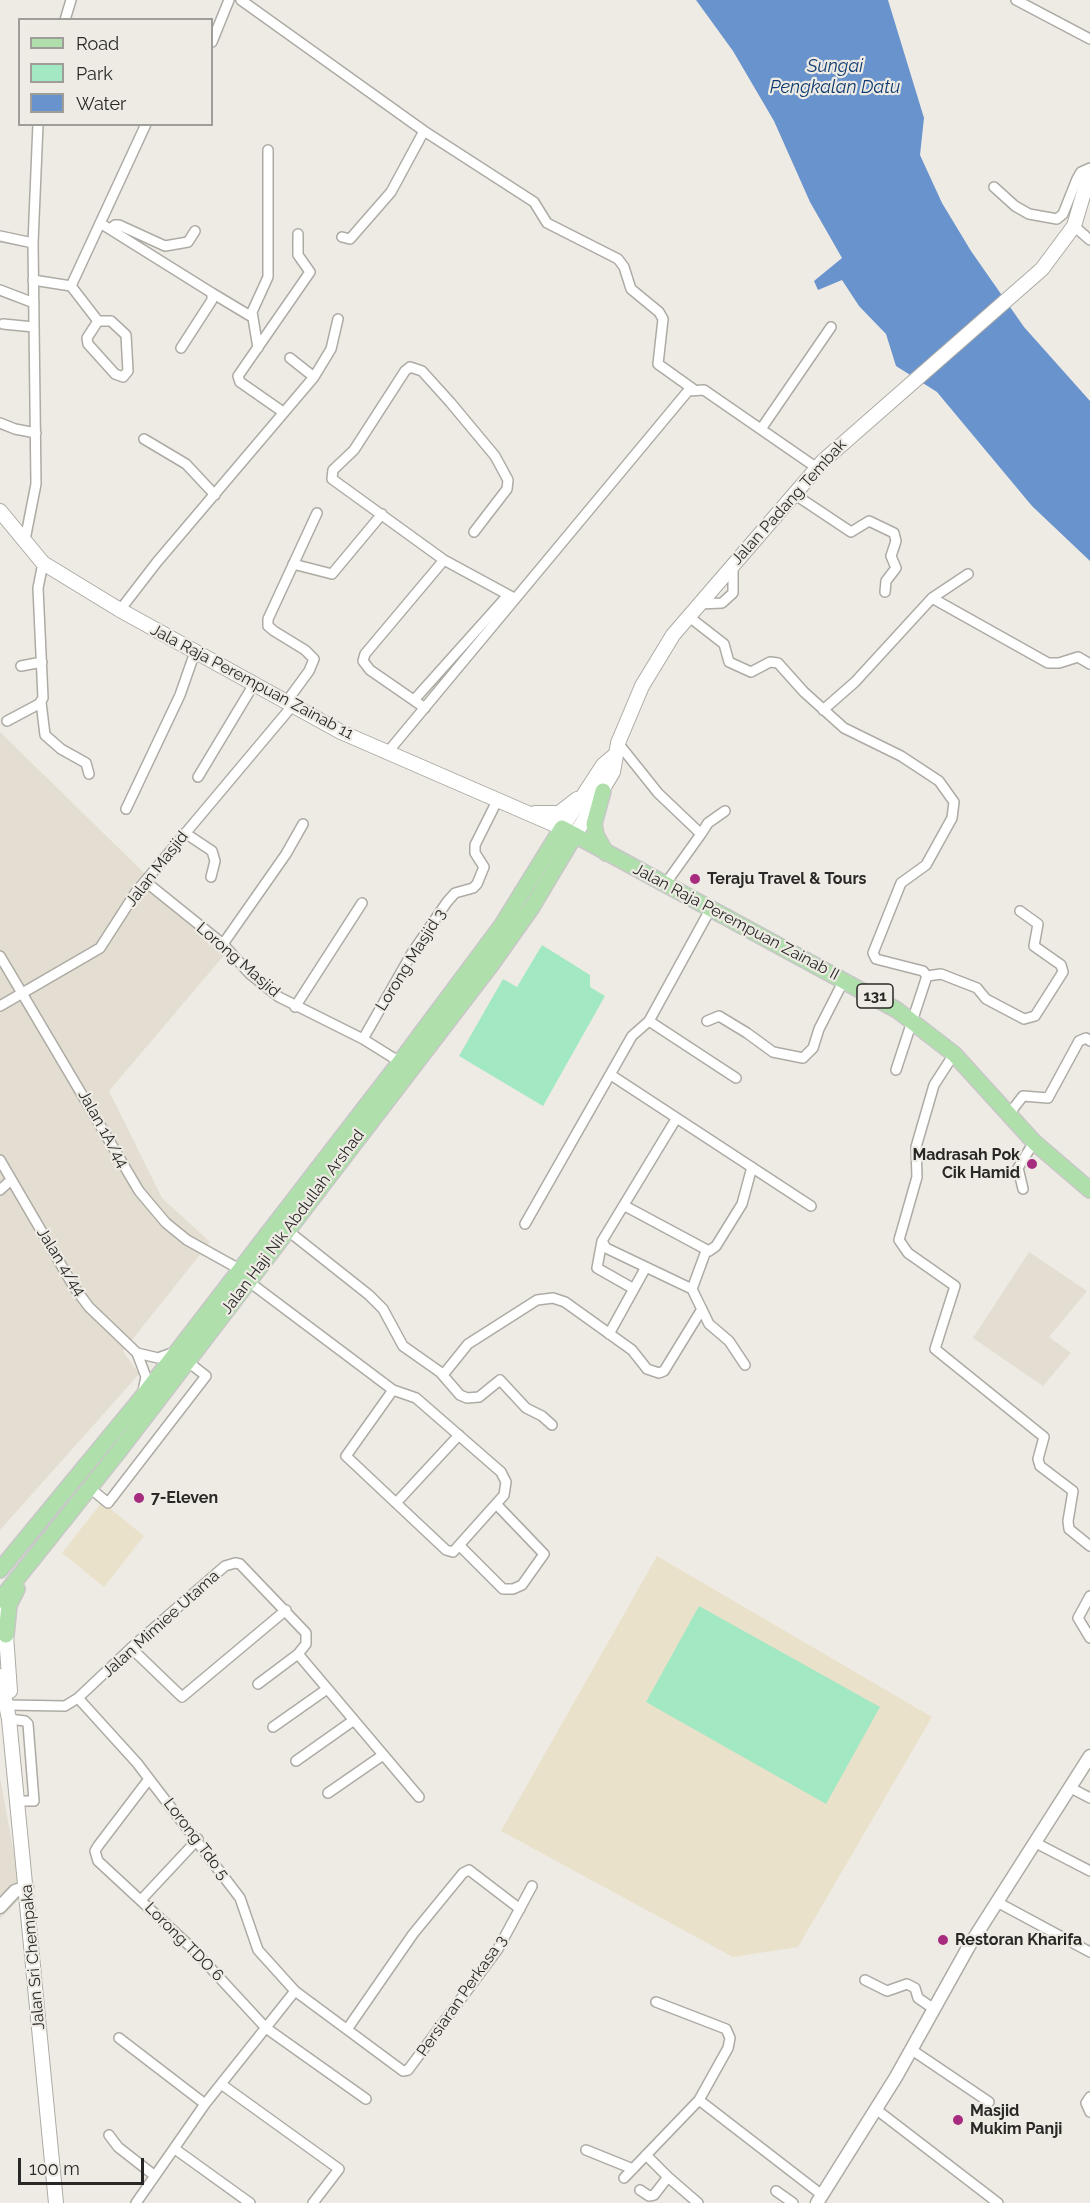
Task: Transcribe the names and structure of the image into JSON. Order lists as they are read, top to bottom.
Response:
{
  "streets": {
    "main road": [
      "Jalan Padang Tembak",
      "Jala Raja Perempuan Zainab 11",
      "Jalan Raja Perempuan Zainab II",
      "131",
      "Jalan Haji Nik Abdullah Arshad",
      "Jalan Sri Chempaka"
    ],
    "street": [
      "Jalan Masjid",
      "Lorong Masjid",
      "Lorong Masjid 3",
      "Jalan 1A/44",
      "Jalan 4/44",
      "Jalan Mimiee Utama",
      "Lorong Tdo 5",
      "Lorong TDO 6",
      "Persiaran Perkasa 3"
    ]
  },
  "crossings": [
    ["Jalan Padang Tembak", "Jala Raja Perempuan Zainab 11"],
    ["Jalan Padang Tembak", "Jalan Raja Perempuan Zainab II"],
    ["Jalan Padang Tembak", "Jalan Haji Nik Abdullah Arshad"],
    ["Jala Raja Perempuan Zainab 11", "Jalan Masjid"],
    ["Jala Raja Perempuan Zainab 11", "Jalan Raja Perempuan Zainab II"],
    ["Jala Raja Perempuan Zainab 11", "Lorong Masjid 3"],
    ["Jala Raja Perempuan Zainab 11", "Jalan Haji Nik Abdullah Arshad"],
    ["Jalan Masjid", "Lorong Masjid"],
    ["Jalan Masjid", "Jalan 1A/44"],
    ["Jalan Raja Perempuan Zainab II", "Jalan Haji Nik Abdullah Arshad"],
    ["Lorong Masjid", "Lorong Masjid 3"],
    ["Lorong Masjid", "Jalan Haji Nik Abdullah Arshad"],
    ["Jalan 1A/44", "Jalan Haji Nik Abdullah Arshad"],
    ["Jalan Mimiee Utama", "Lorong Tdo 5"],
    ["Jalan Mimiee Utama", "Jalan Sri Chempaka"],
    ["Lorong Tdo 5", "Lorong TDO 6"],
    ["Lorong Tdo 5", "Persiaran Perkasa 3"]
  ],
  "water": ["Sungai Pengkalan Datu"],
  "places": [
    "Teraju Travel & Tours",
    "Madrasah Pok Cik Hamid",
    "7-Eleven",
    "Restoran Kharifa",
    "Masjid Mukim Panji"
  ],
  "legend": ["Road", "Park", "Water"],
  "scale_bar": "100 m"
}
